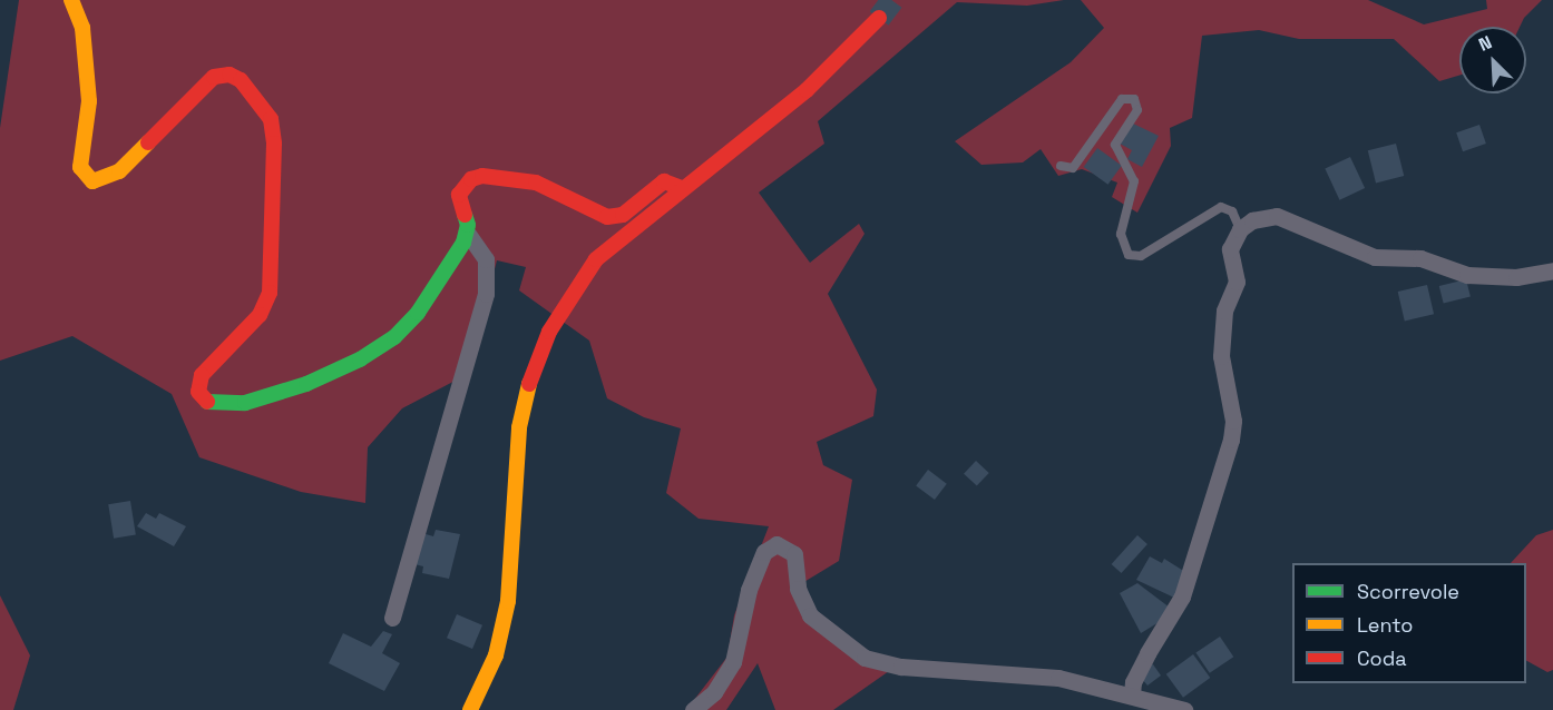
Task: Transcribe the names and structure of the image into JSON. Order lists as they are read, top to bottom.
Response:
{
  "legend": ["Scorrevole", "Lento", "Coda"],
  "north": "top left"
}
